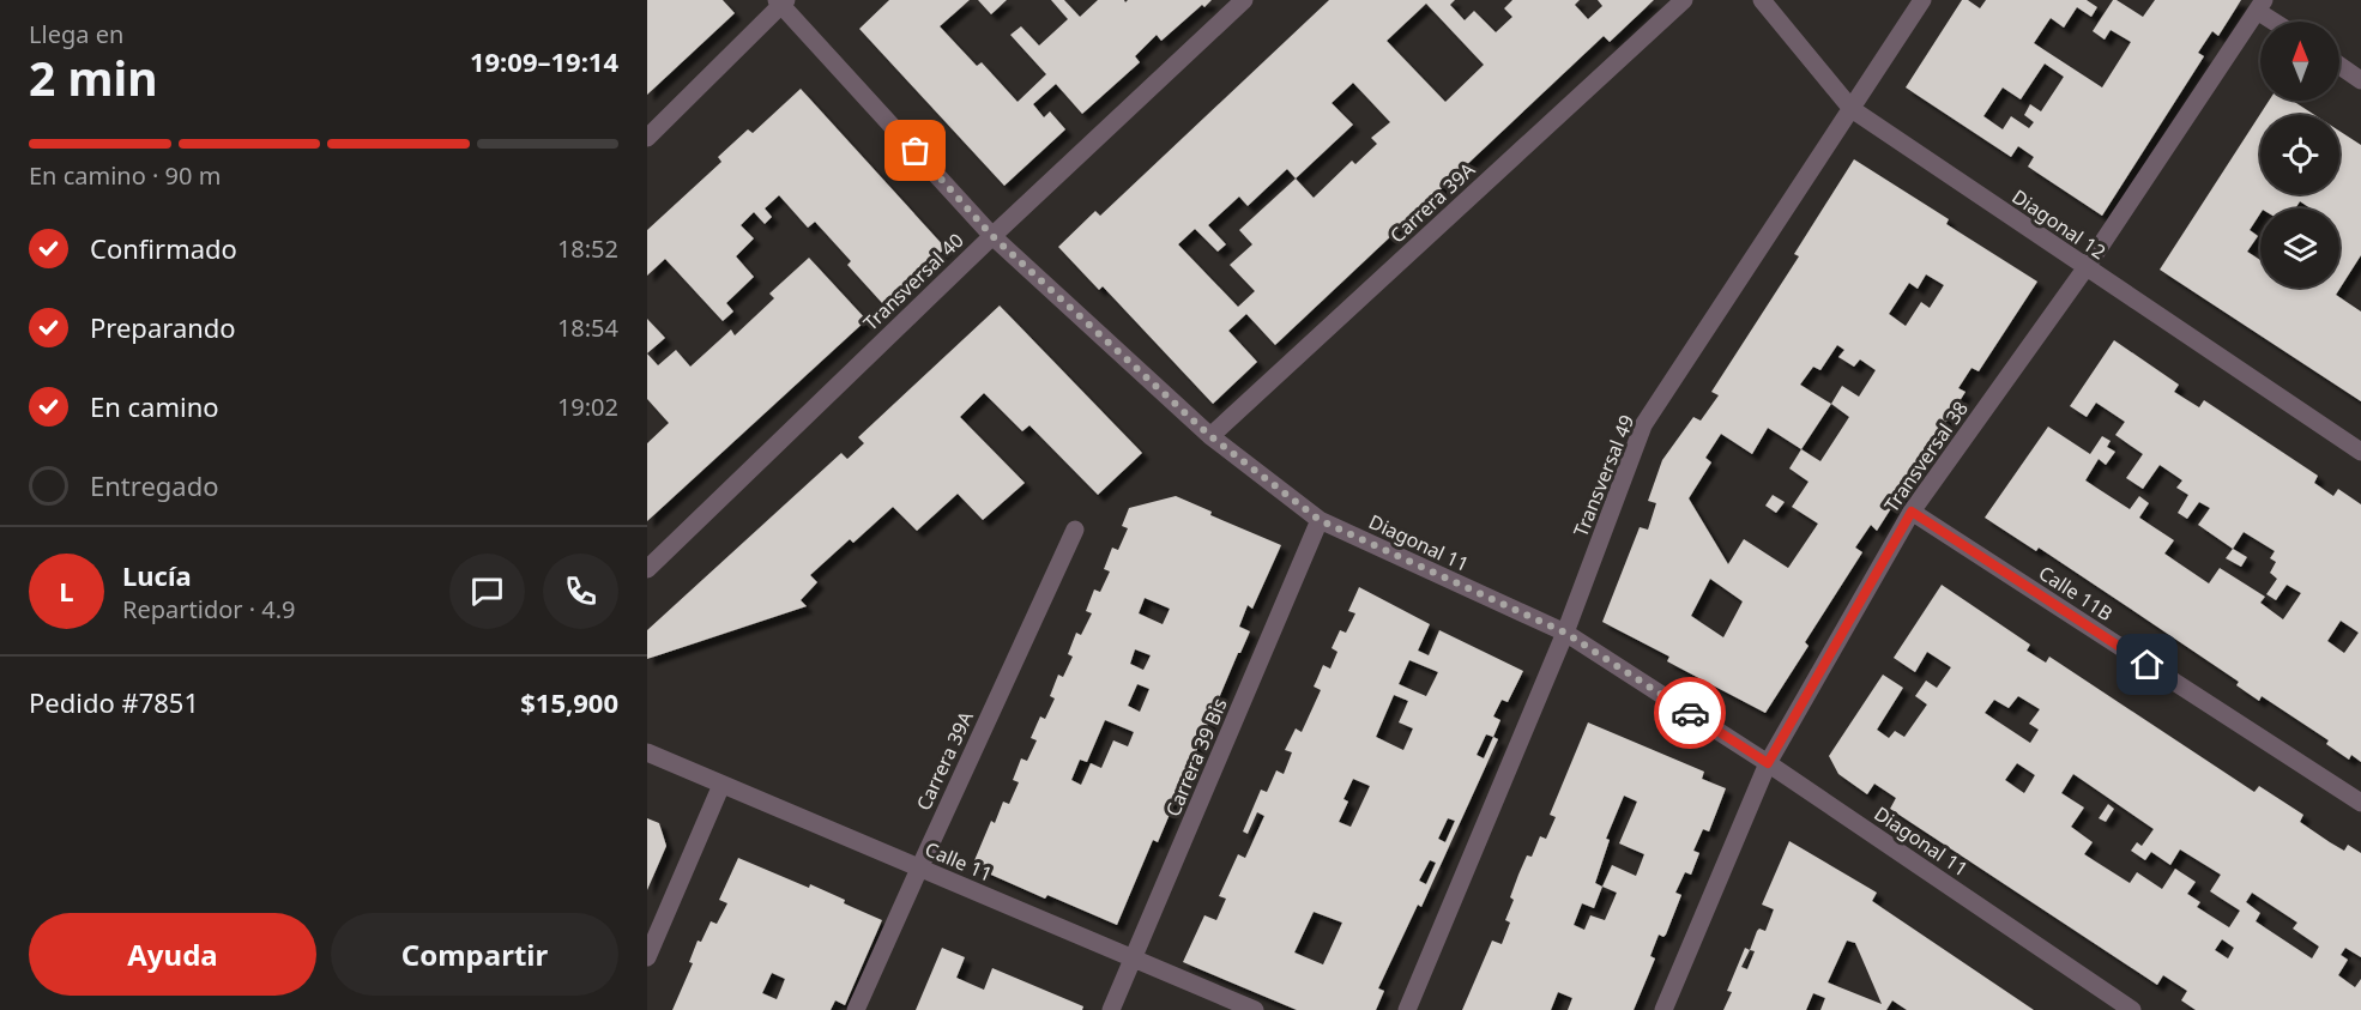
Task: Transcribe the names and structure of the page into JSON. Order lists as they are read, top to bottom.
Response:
{
  "streets": {
    "street": [
      "Carrera 39A",
      "Diagonal 12",
      "Transversal 40",
      "Transversal 38",
      "Transversal 49",
      "Diagonal 11",
      "Calle 11B",
      "Carrera 39 Bis",
      "Calle 11"
    ]
  },
  "crossings": [
    ["Carrera 39A", "Diagonal 11"],
    ["Carrera 39A", "Calle 11"],
    ["Diagonal 12", "Transversal 38"],
    ["Diagonal 12", "Transversal 49"],
    ["Transversal 40", "Diagonal 11"],
    ["Transversal 38", "Diagonal 11"],
    ["Transversal 38", "Calle 11B"],
    ["Transversal 49", "Diagonal 11"],
    ["Diagonal 11", "Carrera 39 Bis"],
    ["Carrera 39 Bis", "Calle 11"]
  ],
  "north": "top",
  "page": {
    "heading": ["2 min", "Llega en", "19:09–19:14"],
    "panel": [
      "Lucía",
      "Repartidor · 4.9",
      "Pedido #7851",
      "$15,900"
    ],
    "bar": "En camino · 90 m",
    "list": [
      ["Confirmado", "18:52"],
      ["Preparando", "18:54"],
      ["En camino", "19:02"],
      "Entregado"
    ],
    "round": "L",
    "buttons": ["Ayuda", "Compartir"]
  }
}
